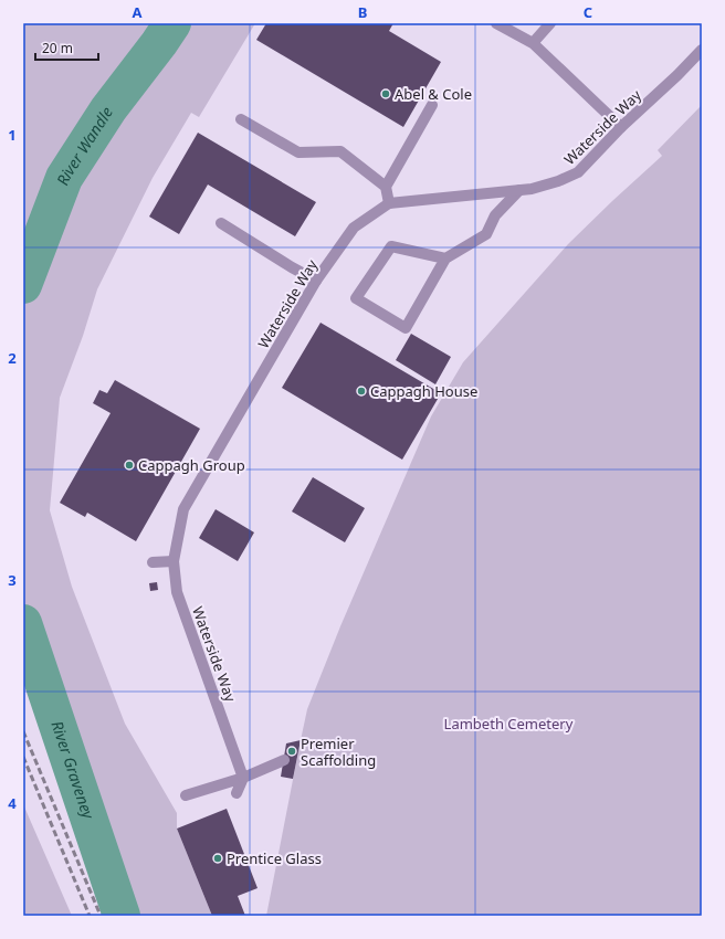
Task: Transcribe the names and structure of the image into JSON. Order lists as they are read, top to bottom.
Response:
{
  "streets": {
    "street": ["Waterside Way"]
  },
  "water": ["River Wandle", "River Graveney"],
  "parks": ["Lambeth Cemetery"],
  "places": [
    "Abel & Cole",
    "Cappagh House",
    "Cappagh Group",
    "Premier Scaffolding",
    "Prentice Glass"
  ],
  "scale_bar": "20 m",
  "grid": {
    "columns": ["A", "B", "C"],
    "rows": [
      "1",
      "2",
      "3",
      "4"
    ]
  }
}
